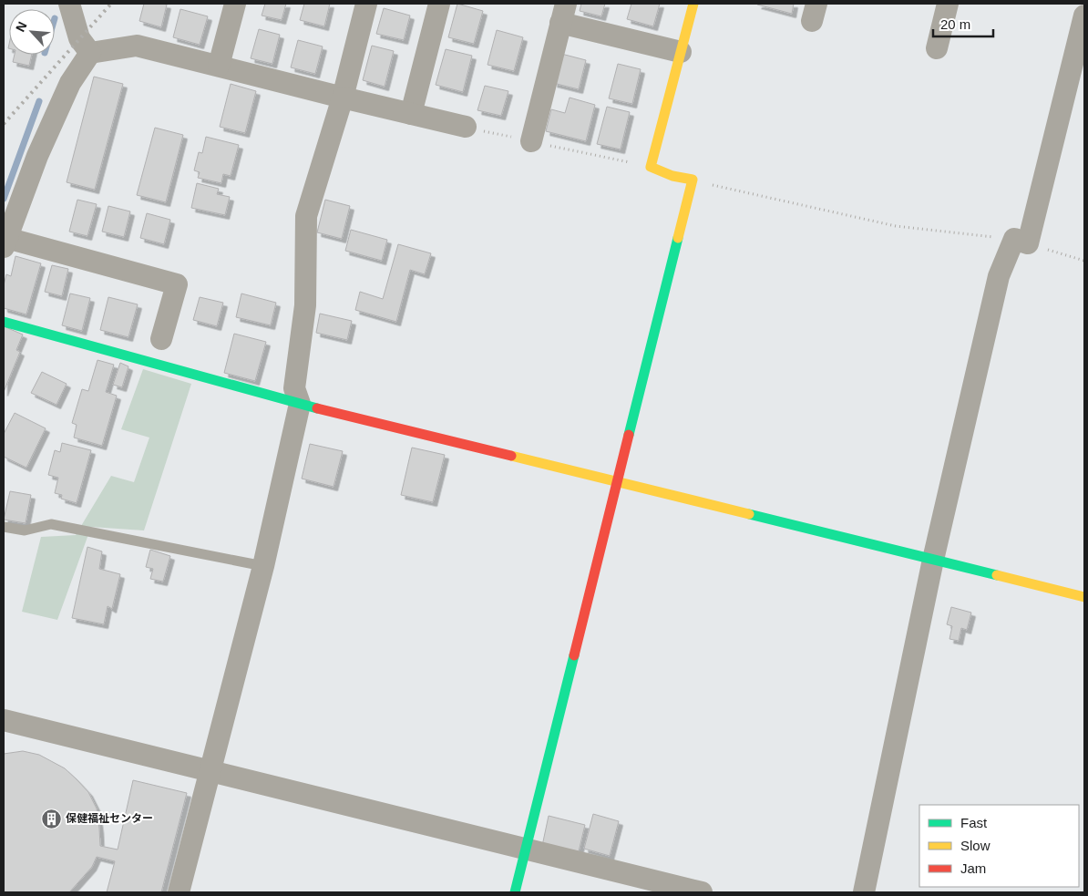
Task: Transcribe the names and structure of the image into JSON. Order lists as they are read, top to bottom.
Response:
{
  "places": {
    "building": ["保健福祉センター"]
  },
  "legend": ["Fast", "Slow", "Jam"],
  "scale_bar": "20 m",
  "north": "top left"
}
